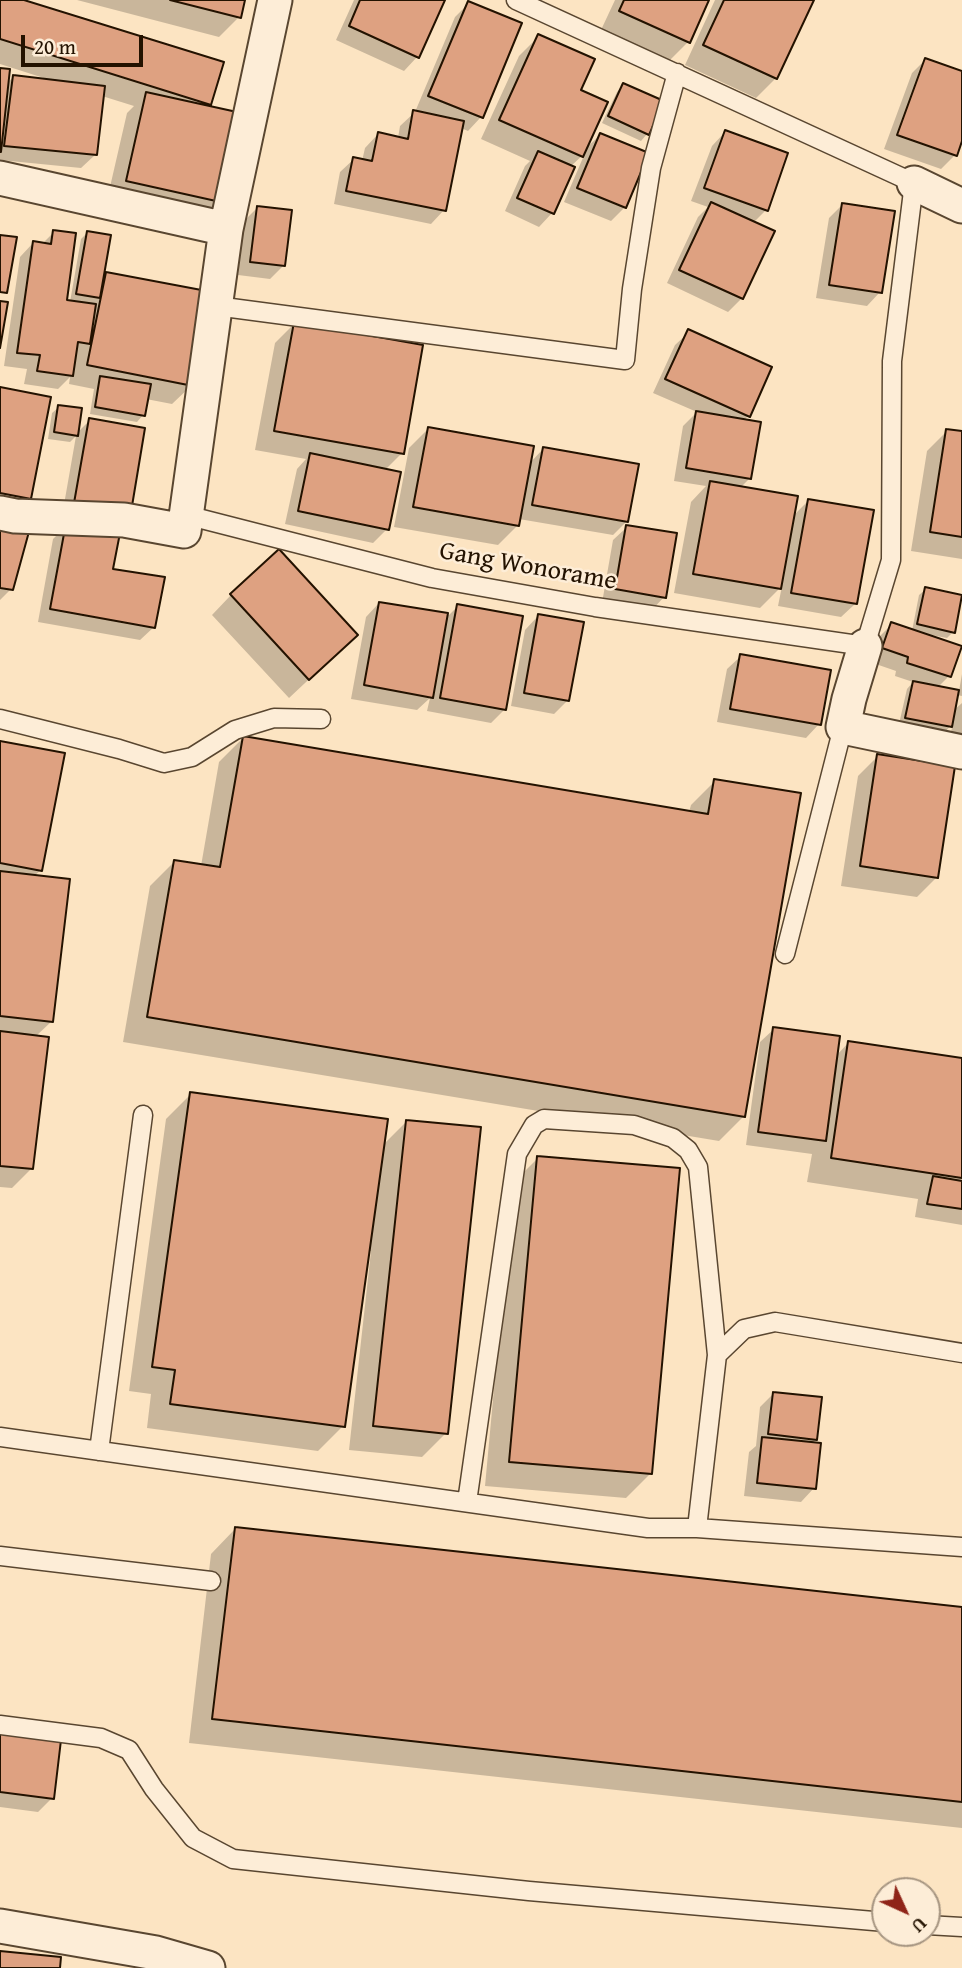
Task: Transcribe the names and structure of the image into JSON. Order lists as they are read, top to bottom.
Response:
{
  "streets": {
    "lane": ["Gang Wonorame"]
  },
  "scale_bar": "20 m",
  "north": "bottom right"
}
